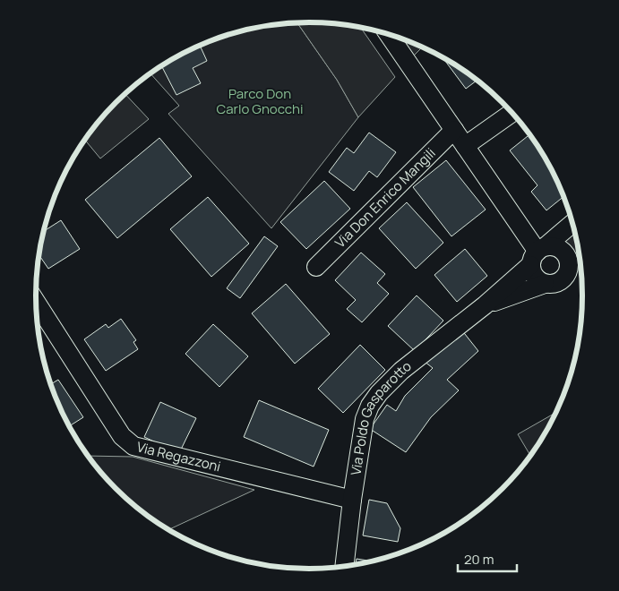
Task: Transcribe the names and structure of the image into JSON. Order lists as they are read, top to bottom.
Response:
{
  "streets": {
    "street": ["Via Don Enrico Mangili", "Via Poldo Gasparotto", "Via Regazzoni"]
  },
  "crossings": [
    ["Via Poldo Gasparotto", "Via Regazzoni"]
  ],
  "parks": ["Parco Don Carlo Gnocchi"],
  "scale_bar": "20 m"
}
